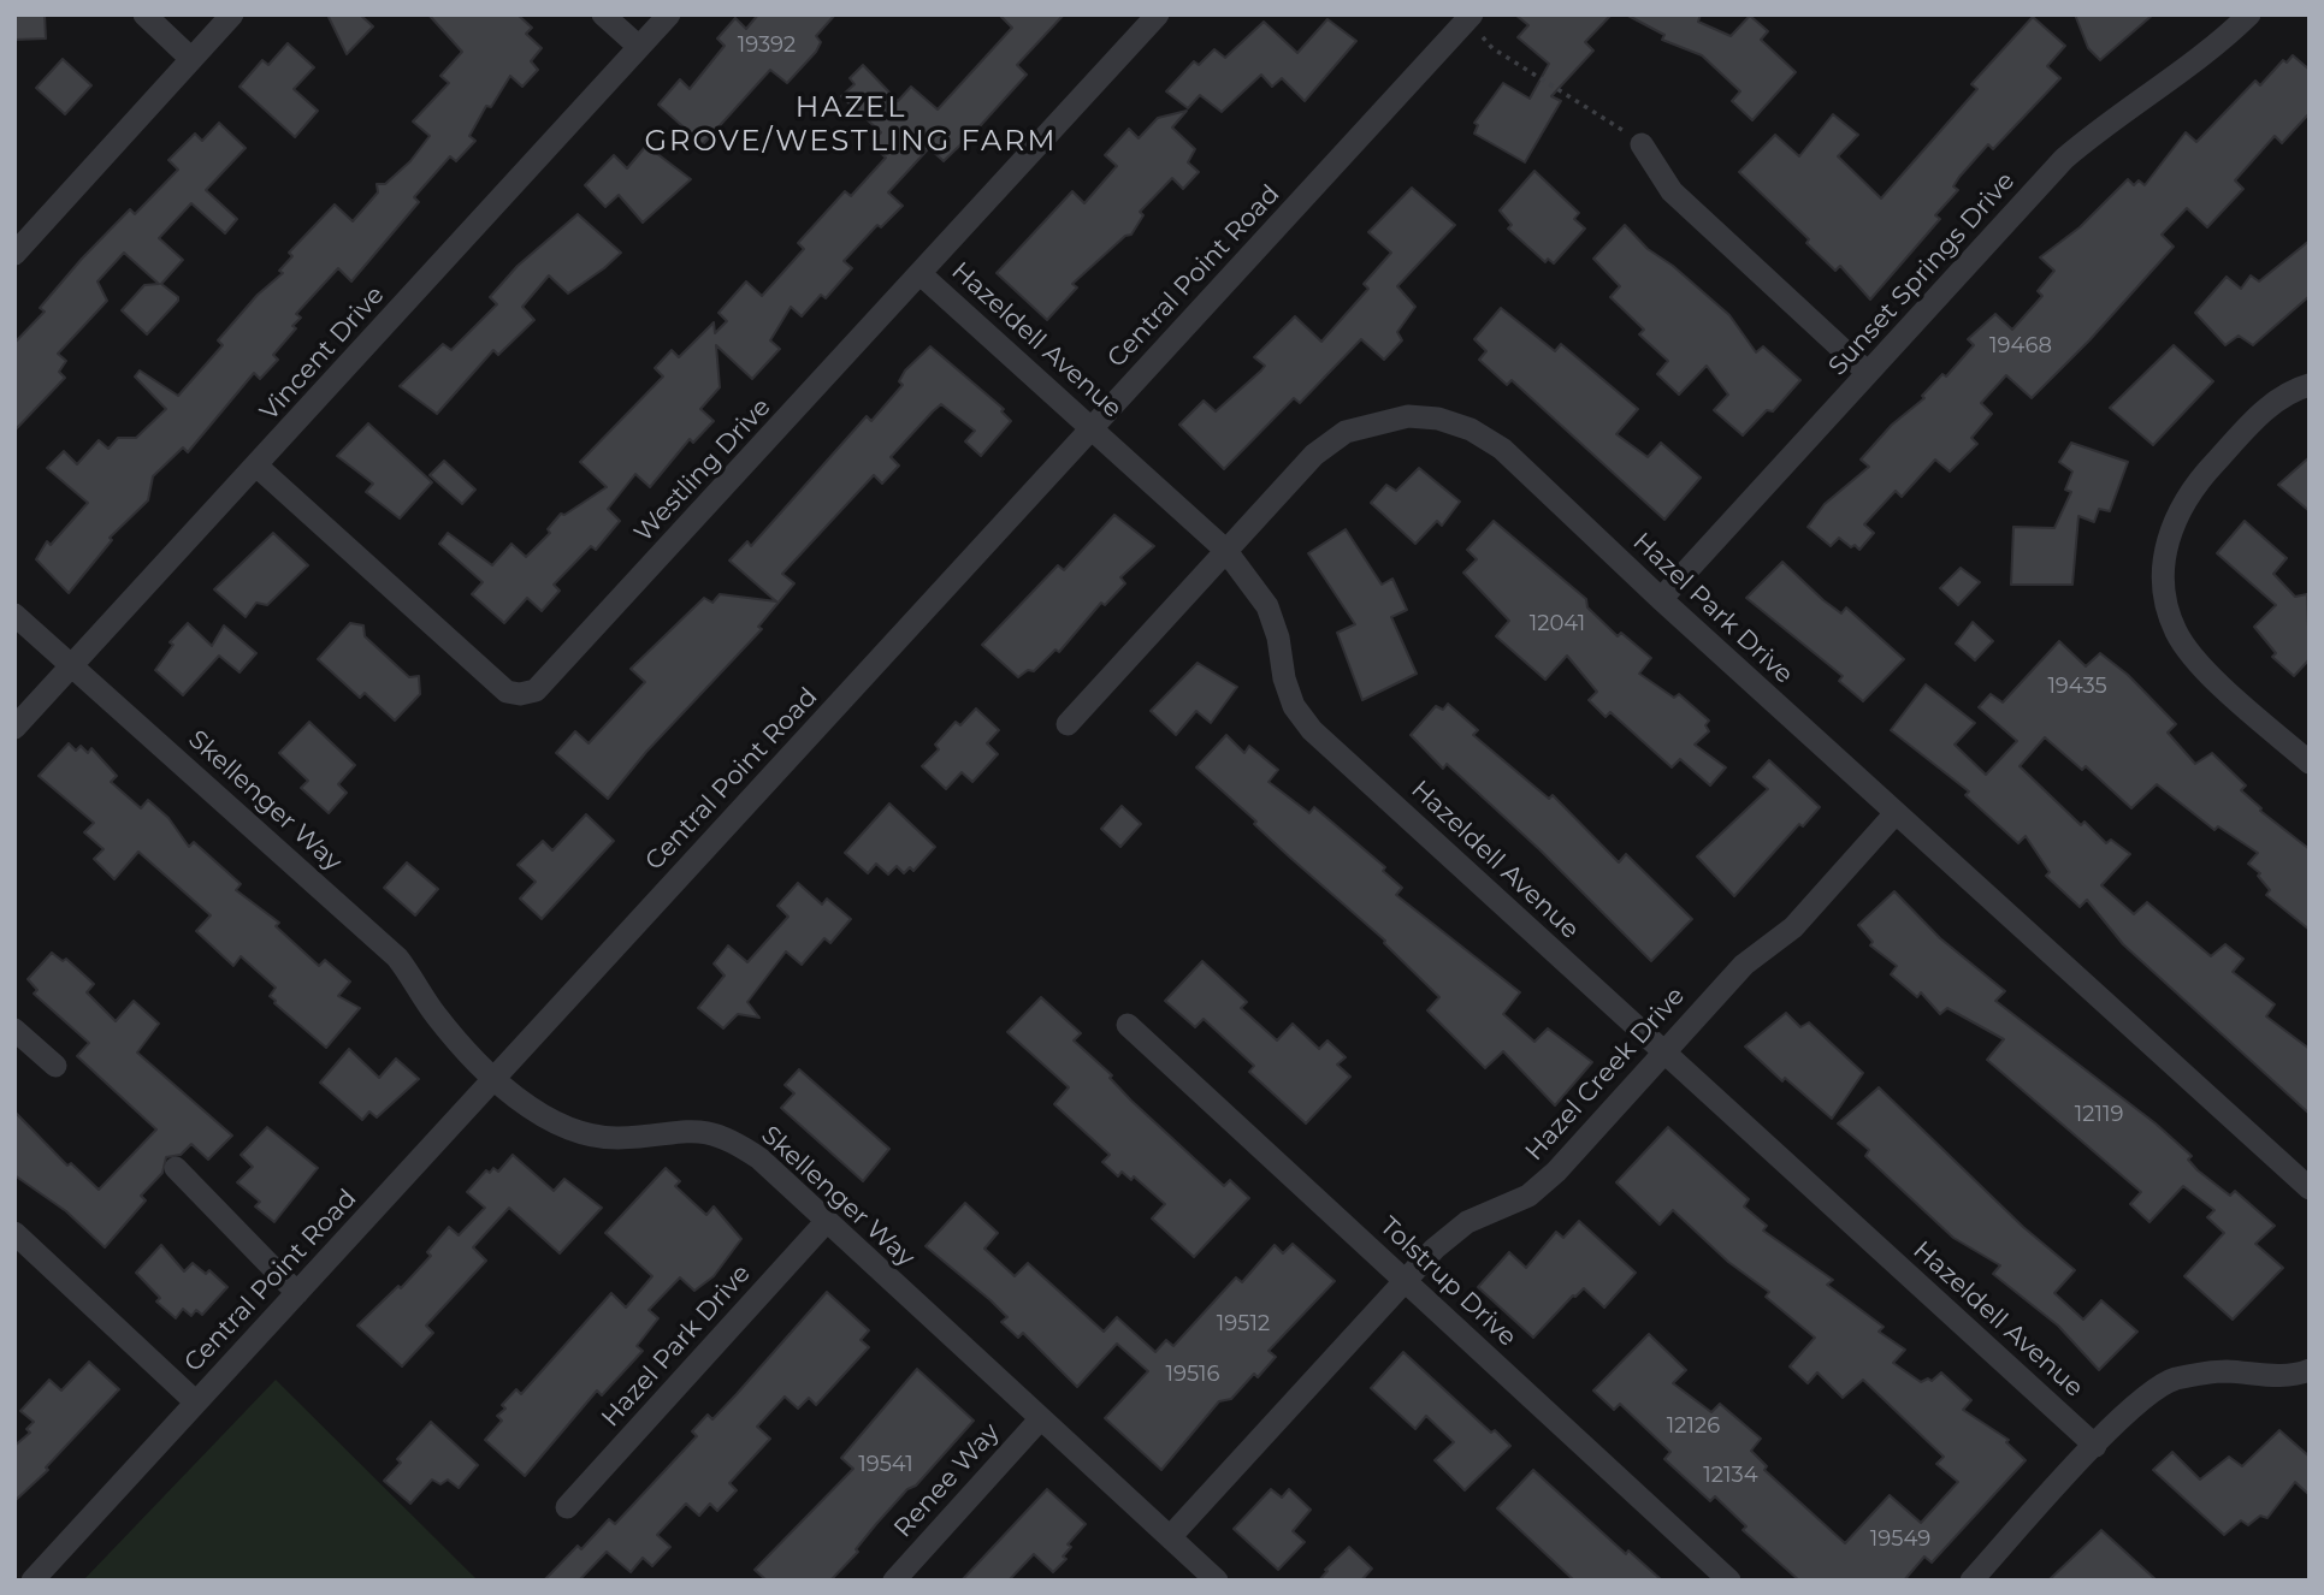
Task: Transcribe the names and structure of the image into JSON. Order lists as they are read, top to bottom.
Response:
{
  "streets": {
    "street": [
      "Sunset Springs Drive",
      "Central Point Road",
      "Hazeldell Avenue",
      "Vincent Drive",
      "Westling Drive",
      "Hazel Park Drive",
      "Skellenger Way",
      "Hazel Creek Drive",
      "Tolstrup Drive",
      "Renee Way"
    ]
  },
  "crossings": [
    ["Sunset Springs Drive", "Hazel Park Drive"],
    ["Central Point Road", "Hazeldell Avenue"],
    ["Central Point Road", "Skellenger Way"],
    ["Hazeldell Avenue", "Westling Drive"],
    ["Hazeldell Avenue", "Hazel Park Drive"],
    ["Hazeldell Avenue", "Hazel Creek Drive"],
    ["Vincent Drive", "Westling Drive"],
    ["Vincent Drive", "Skellenger Way"],
    ["Hazel Park Drive", "Skellenger Way"],
    ["Hazel Park Drive", "Hazel Creek Drive"],
    ["Skellenger Way", "Hazel Creek Drive"],
    ["Skellenger Way", "Renee Way"],
    ["Hazel Creek Drive", "Tolstrup Drive"]
  ],
  "districts": ["HAZEL GROVE/WESTLING FARM"],
  "house_numbers": [
    "19392",
    "19468",
    "12041",
    "19435",
    "12119",
    "19512",
    "19516",
    "12126",
    "19541",
    "12134",
    "19549"
  ]
}
